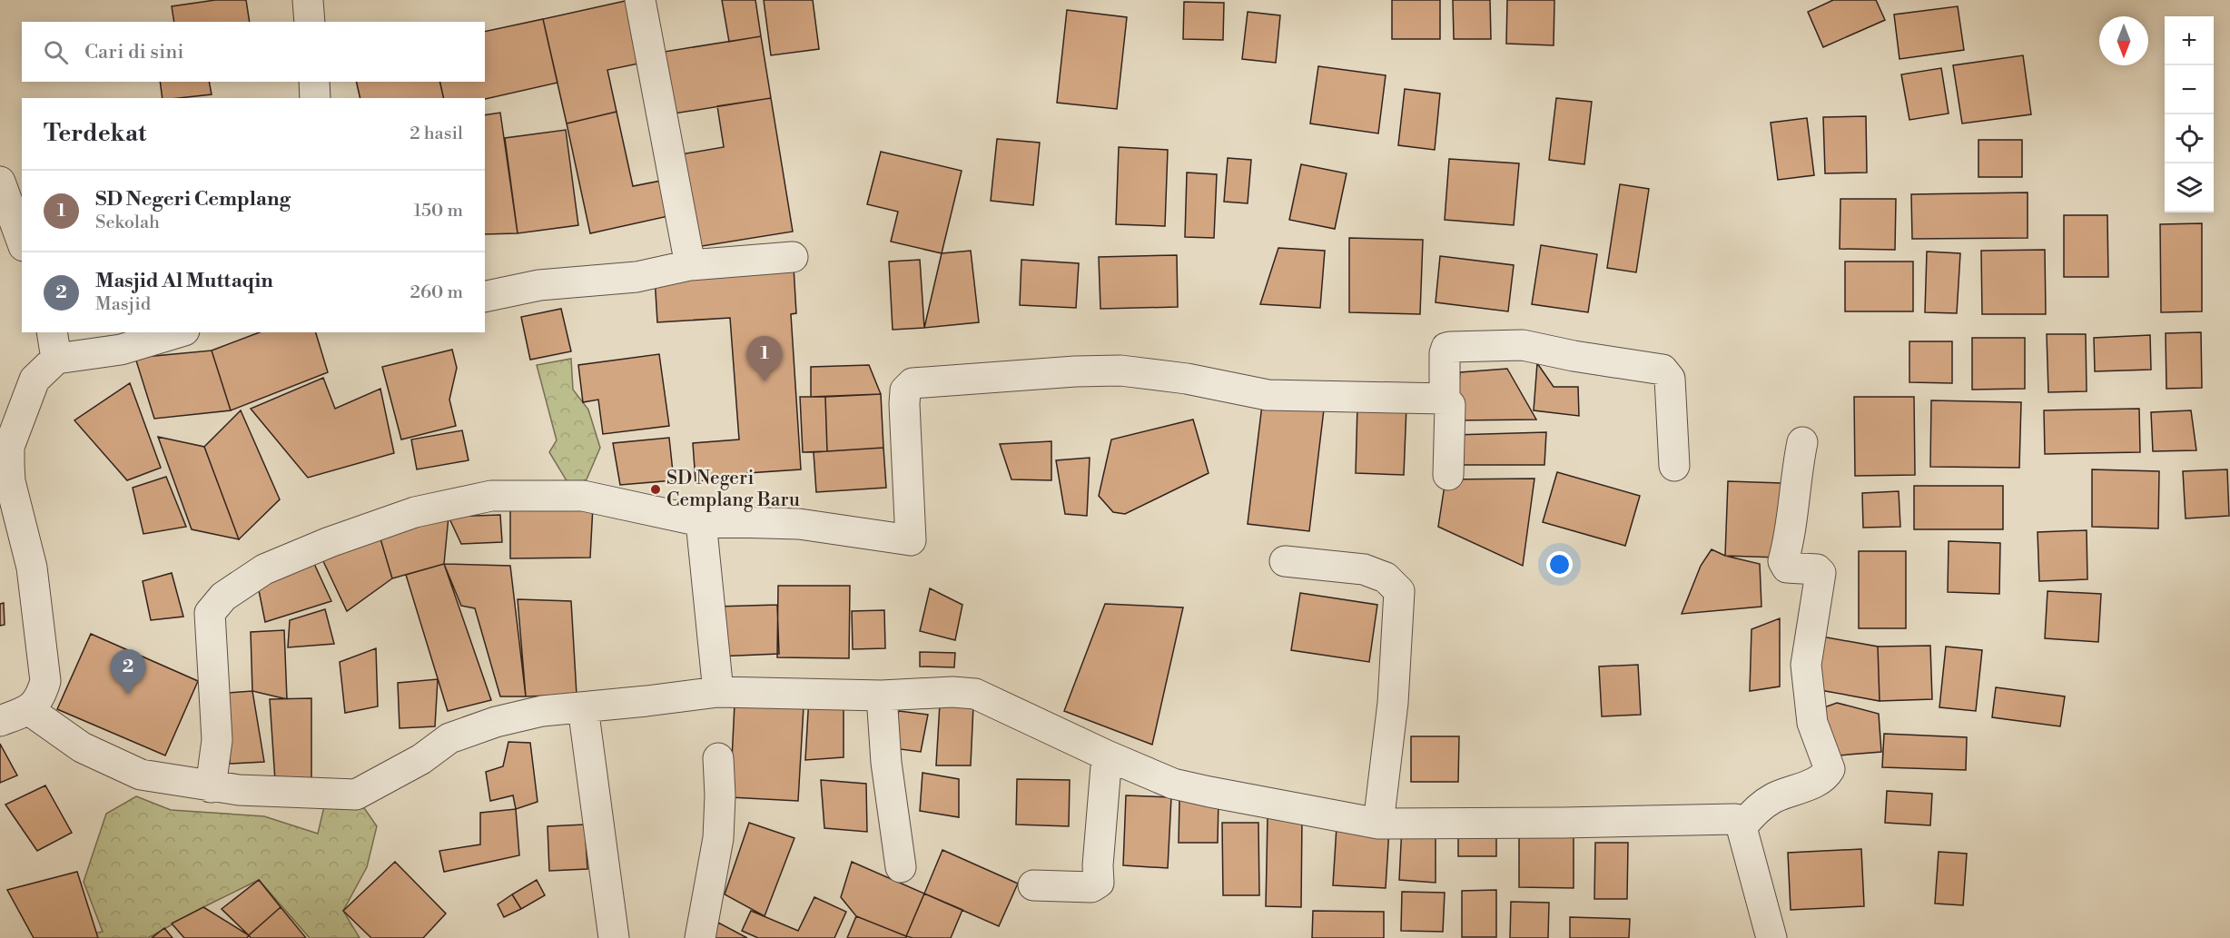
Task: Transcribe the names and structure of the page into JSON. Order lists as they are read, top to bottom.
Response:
{
  "places": ["SD Negeri Cemplang Baru"],
  "north": "bottom",
  "page": {
    "map_buttons": ["+", "−"],
    "search": "Cari di sini",
    "heading": ["Terdekat", "2 hasil"],
    "list": [
      {
        "mark": "1",
        "name": "SD Negeri Cemplang",
        "note": "Sekolah",
        "value": "150 m"
      },
      {
        "mark": "2",
        "name": "Masjid Al Muttaqin",
        "note": "Masjid",
        "value": "260 m"
      }
    ],
    "pins": ["1", "2"]
  }
}
